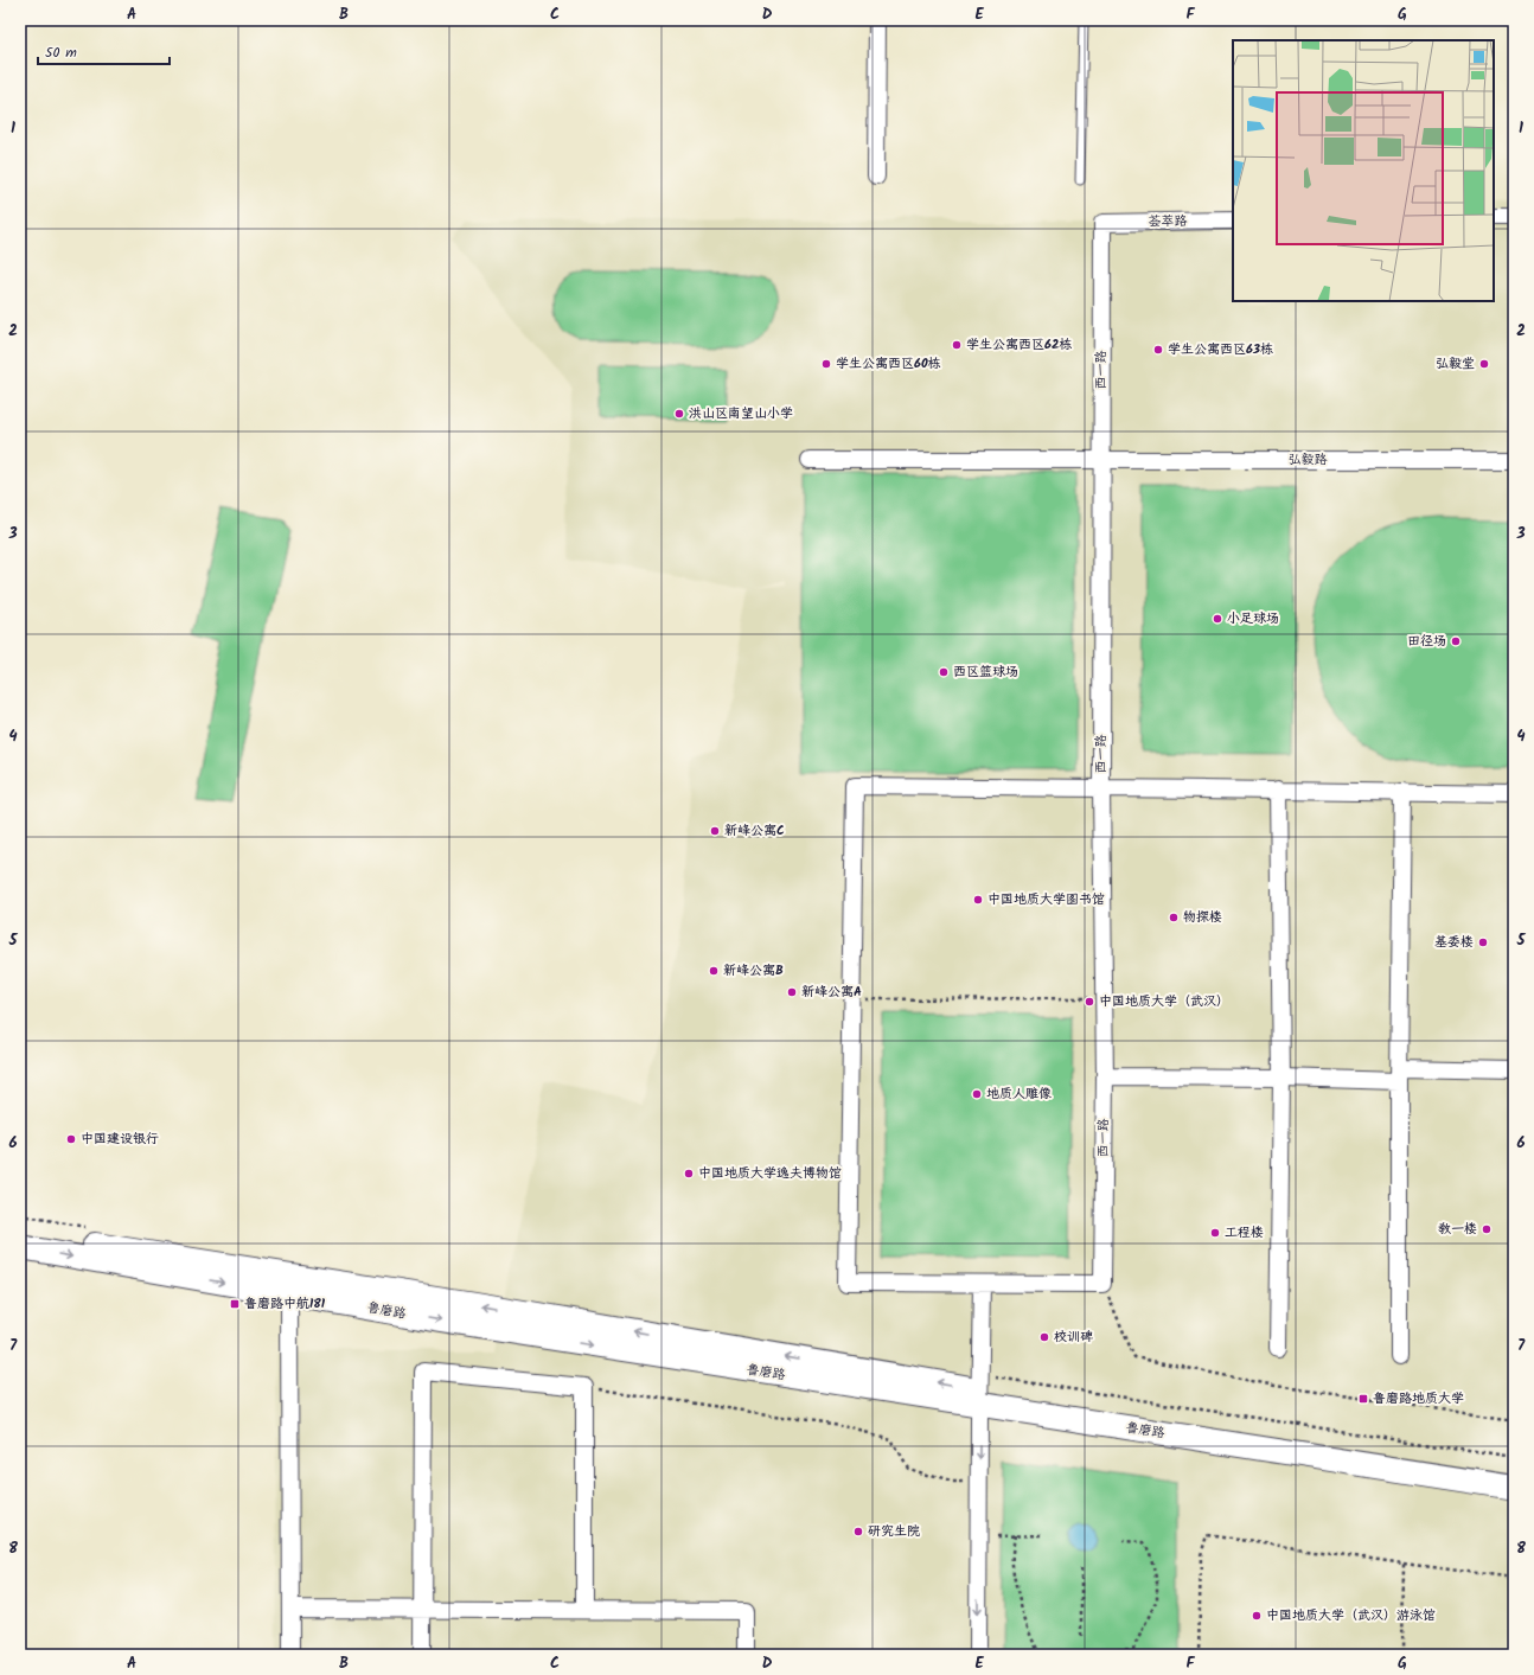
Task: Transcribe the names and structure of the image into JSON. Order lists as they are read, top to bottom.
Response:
{
  "streets": {
    "main road": ["鲁磨路"],
    "street": ["荟萃路", "西一路", "弘毅路"]
  },
  "crossings": [
    ["荟萃路", "西一路"],
    ["西一路", "弘毅路"]
  ],
  "places": {
    "other": [
      "学生公寓西区62栋",
      "学生公寓西区63栋",
      "学生公寓西区60栋",
      "弘毅堂",
      "洪山区南望山小学",
      "小足球场",
      "田径场",
      "西区篮球场",
      "新峰公寓C",
      "中国地质大学图书馆",
      "物探楼",
      "基委楼",
      "新峰公寓B",
      "新峰公寓A",
      "中国地质大学（武汉）",
      "地质人雕像",
      "中国建设银行",
      "中国地质大学逸夫博物馆",
      "教一楼",
      "工程楼",
      "校训碑",
      "研究生院",
      "中国地质大学（武汉）游泳馆"
    ],
    "transit": ["鲁磨路中航181", "鲁磨路地质大学"]
  },
  "scale_bar": "50 m",
  "grid": {
    "columns": [
      "A",
      "B",
      "C",
      "D",
      "E",
      "F",
      "G"
    ],
    "rows": [
      "1",
      "2",
      "3",
      "4",
      "5",
      "6",
      "7",
      "8"
    ]
  }
}
